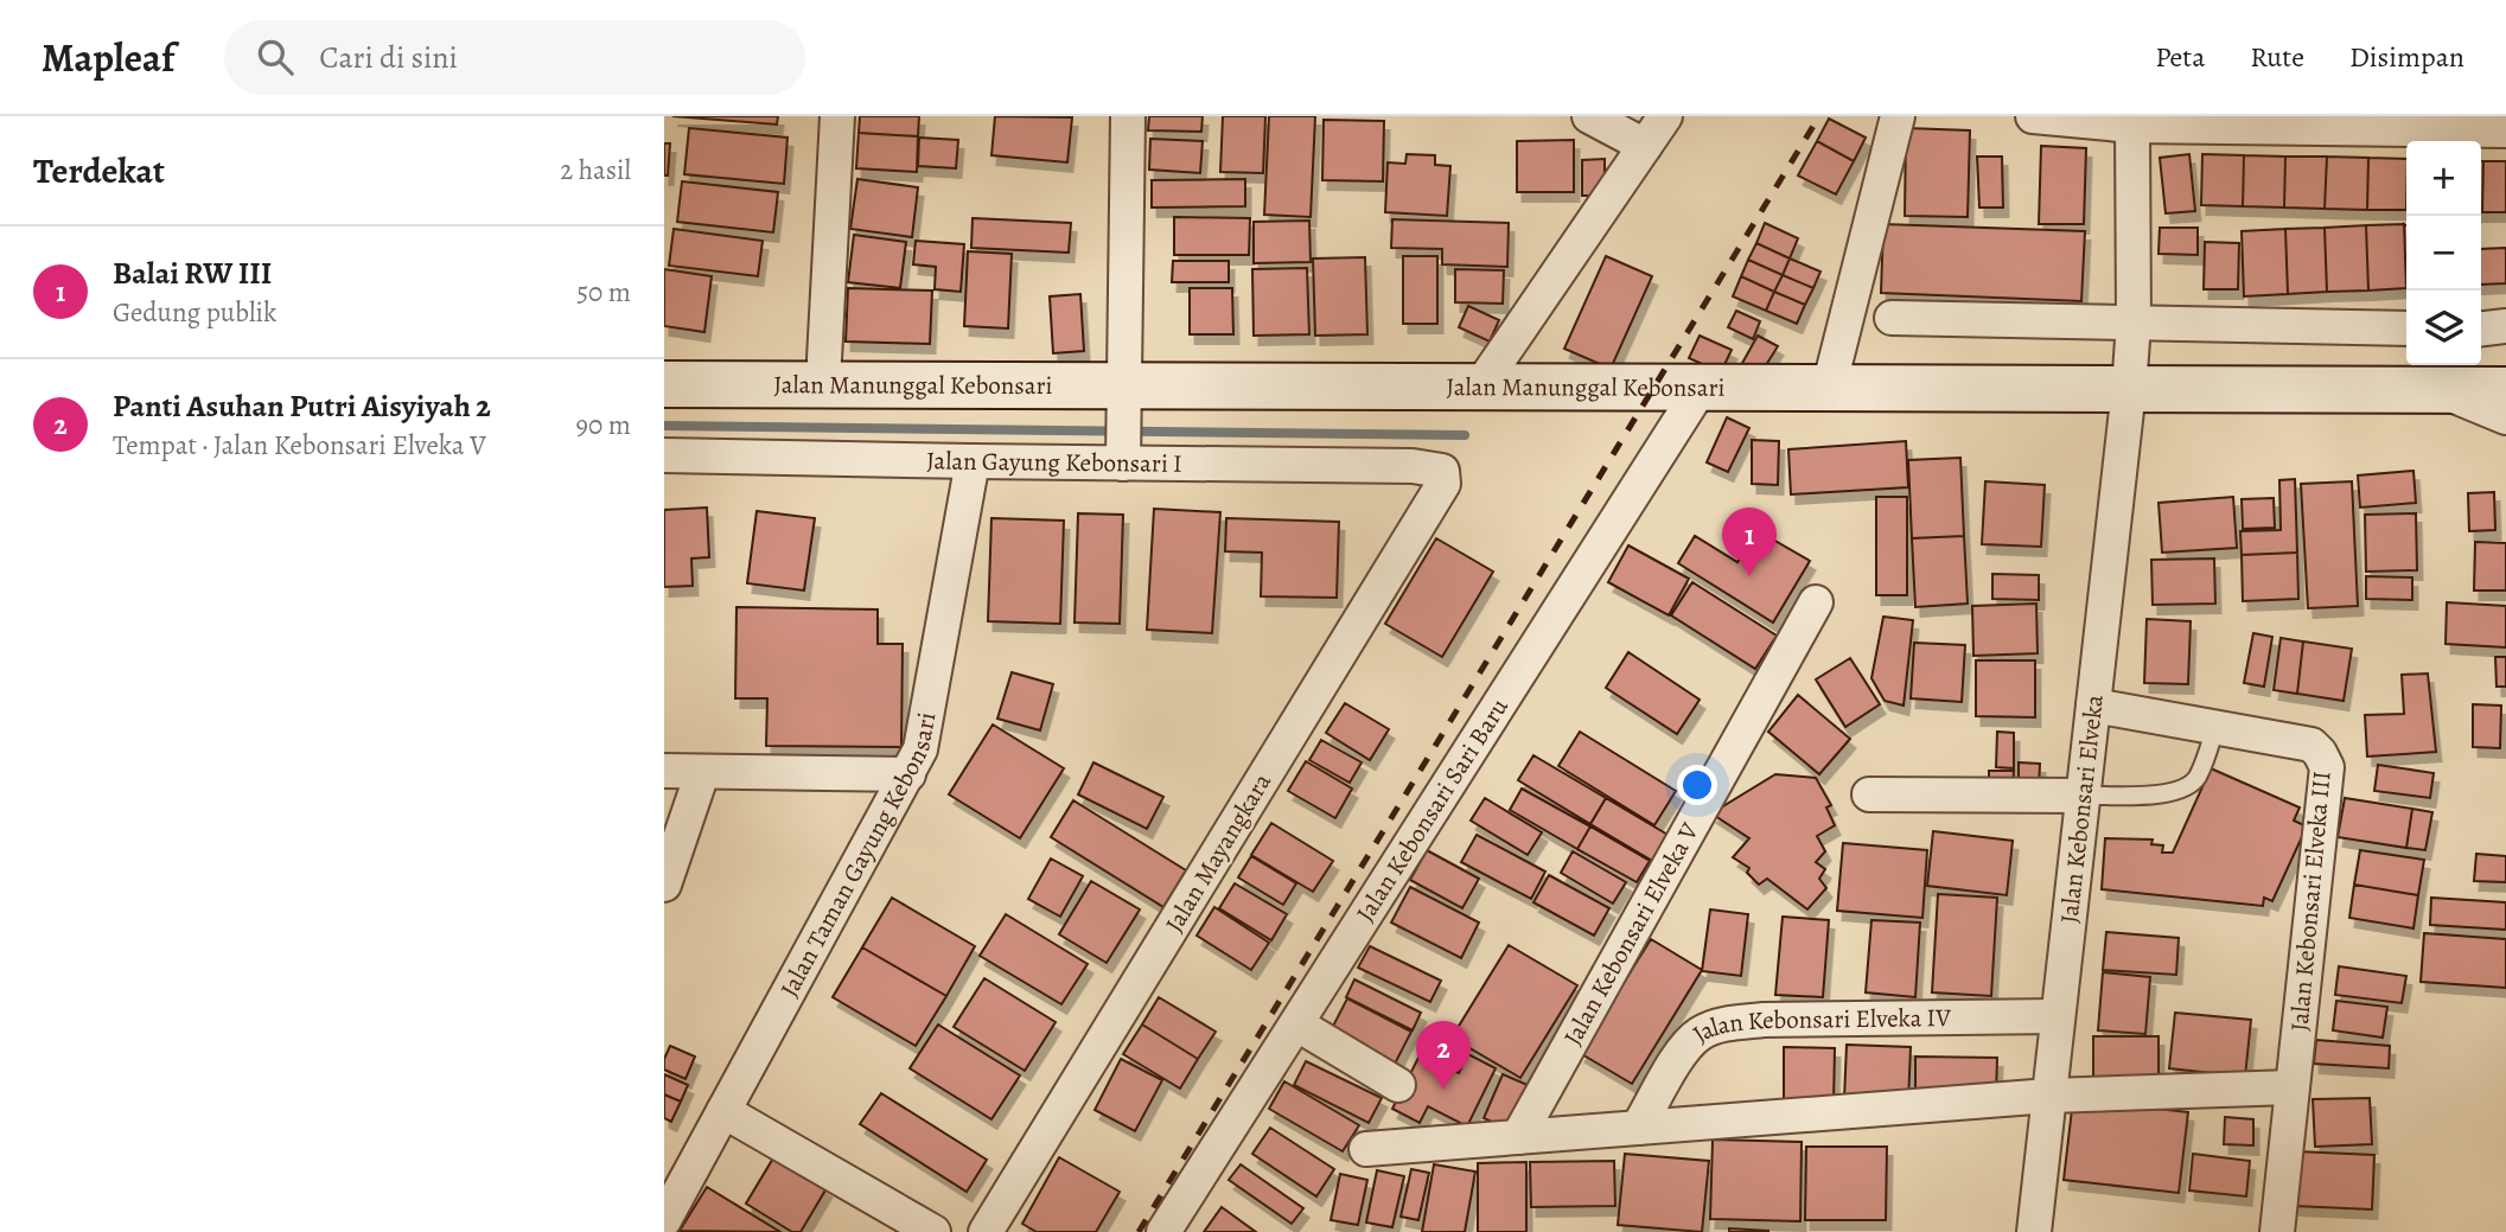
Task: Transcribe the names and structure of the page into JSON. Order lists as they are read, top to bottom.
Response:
{
  "streets": {
    "street": [
      "Jalan Manunggal Kebonsari",
      "Jalan Gayung Kebonsari I",
      "Jalan Kebonsari Sari Baru",
      "Jalan Kebonsari Elveka",
      "Jalan Mayangkara",
      "Jalan Taman Gayung Kebonsari",
      "Jalan Kebonsari Elveka III",
      "Jalan Kebonsari Elveka V",
      "Jalan Kebonsari Elveka IV"
    ]
  },
  "crossings": [
    ["Jalan Manunggal Kebonsari", "Jalan Gayung Kebonsari I"],
    ["Jalan Manunggal Kebonsari", "Jalan Kebonsari Sari Baru"],
    ["Jalan Manunggal Kebonsari", "Jalan Kebonsari Elveka"],
    ["Jalan Gayung Kebonsari I", "Jalan Mayangkara"],
    ["Jalan Gayung Kebonsari I", "Jalan Taman Gayung Kebonsari"],
    ["Jalan Kebonsari Elveka", "Jalan Kebonsari Elveka III"],
    ["Jalan Kebonsari Elveka", "Jalan Kebonsari Elveka IV"]
  ],
  "page": {
    "header": "Mapleaf",
    "search": "Cari di sini",
    "nav": ["Peta", "Rute", "Disimpan"],
    "heading": ["Terdekat", "2 hasil"],
    "map_buttons": ["+", "−"],
    "list": [
      {
        "mark": "1",
        "name": "Balai RW III",
        "note": "Gedung publik",
        "value": "50 m"
      },
      {
        "mark": "2",
        "name": "Panti Asuhan Putri Aisyiyah 2",
        "note": "Tempat · Jalan Kebonsari Elveka V",
        "value": "90 m"
      }
    ],
    "pins": ["1", "2"]
  }
}
